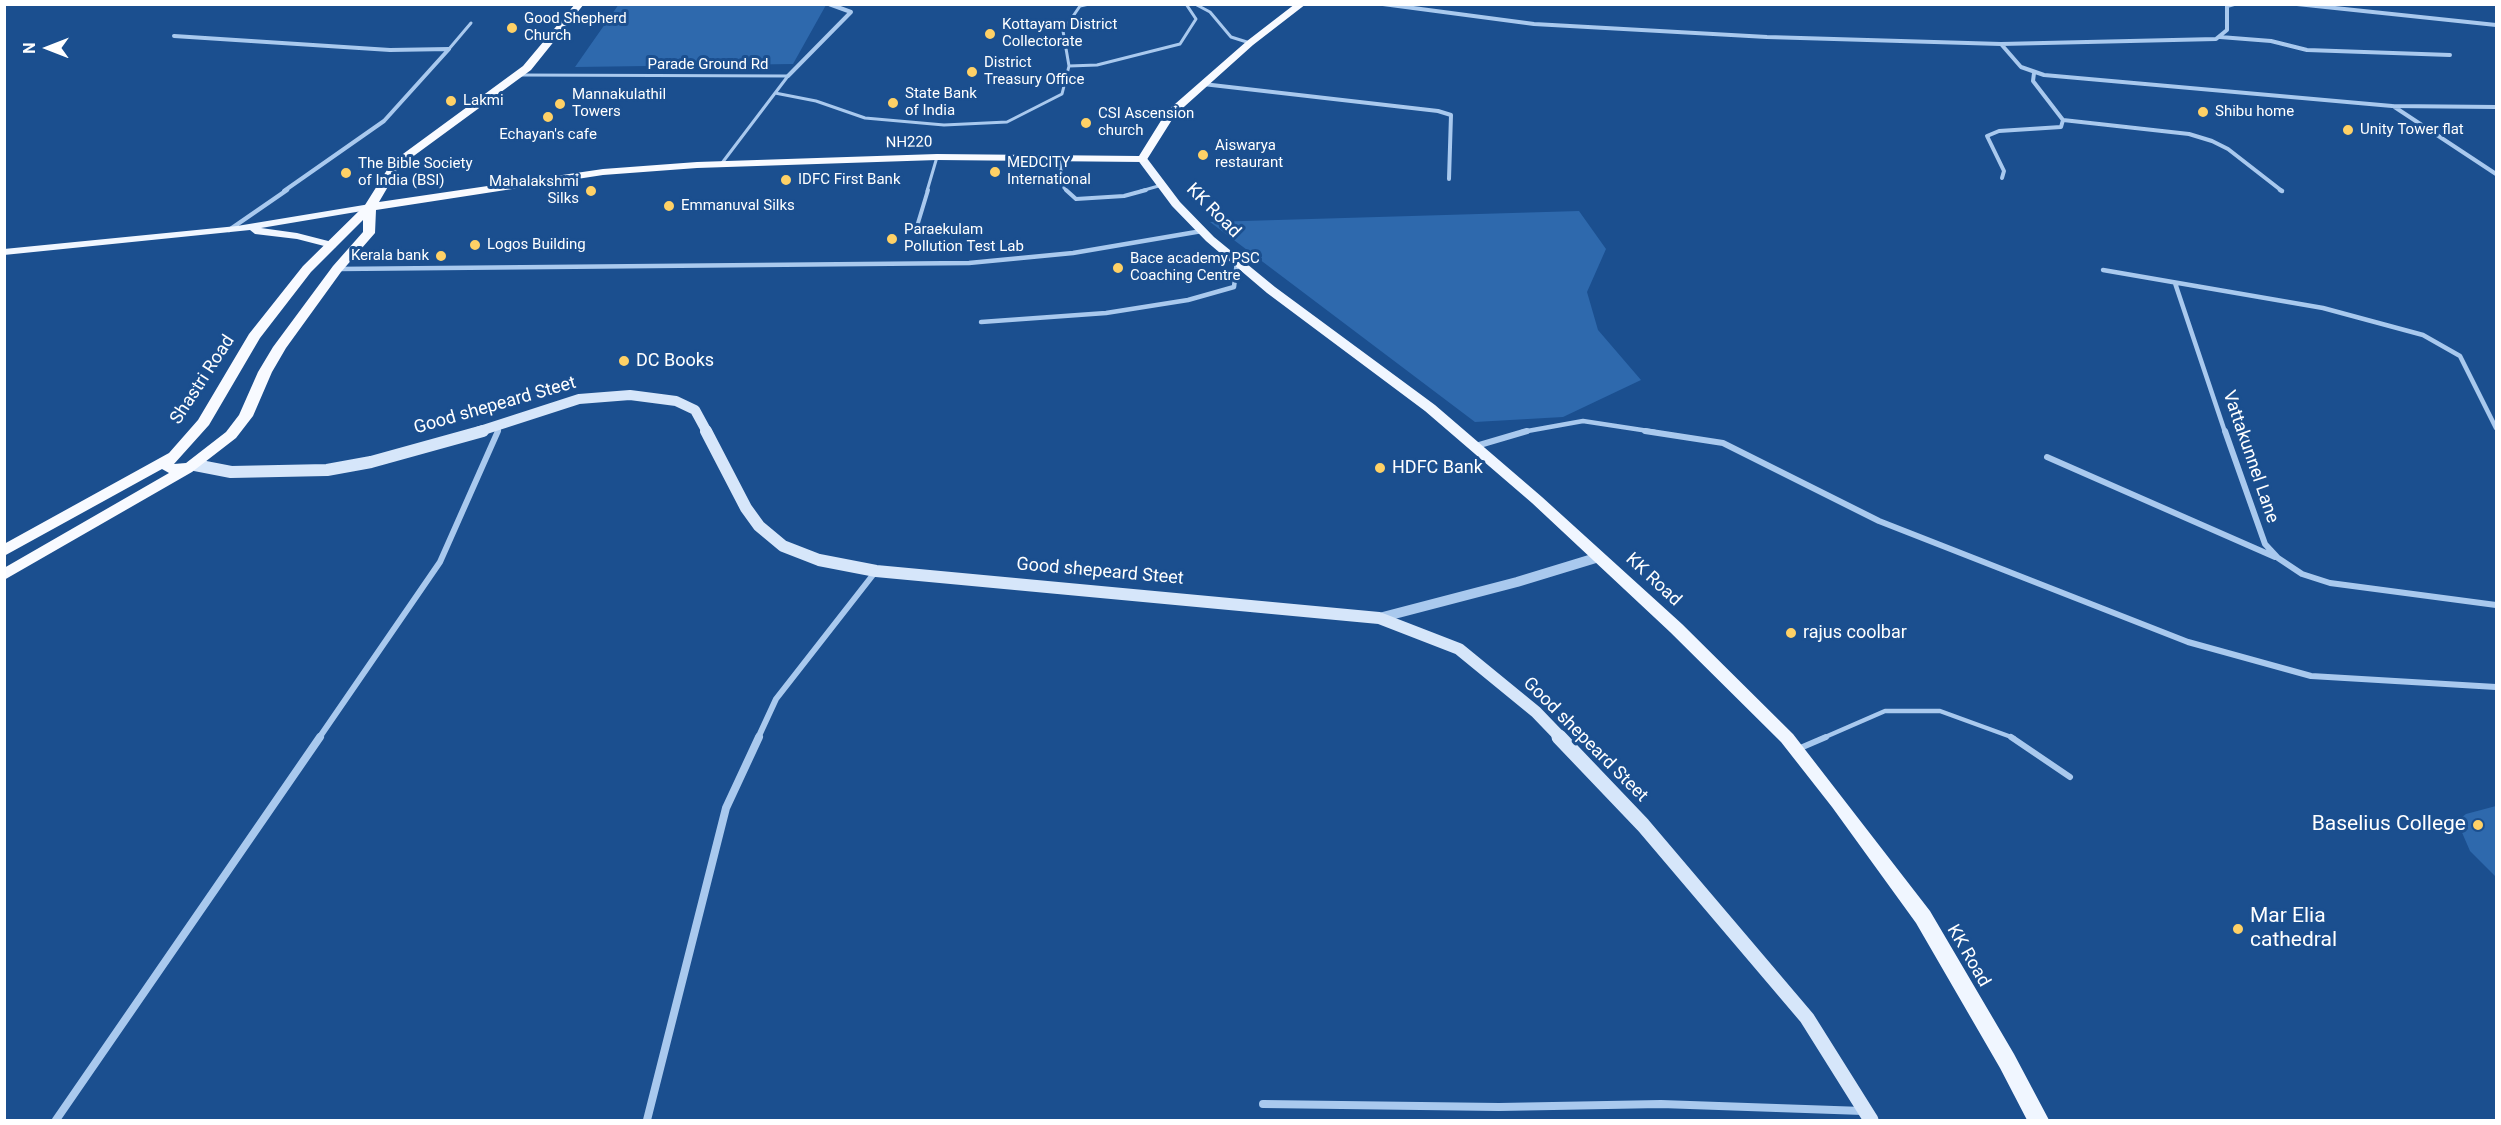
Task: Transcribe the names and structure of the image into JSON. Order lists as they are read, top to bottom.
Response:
{
  "streets": {
    "highway": ["NH220", "Shastri Road"],
    "main road": ["KK Road", "Good shepeard Steet"],
    "street": ["Vattakunnel Lane"],
    "lane": ["Parade Ground Rd"]
  },
  "crossings": [
    ["Parade Ground Rd", "NH220"],
    ["NH220", "KK Road"],
    ["NH220", "Shastri Road"]
  ],
  "places": [
    "Good Shepherd Church",
    "Kottayam District Collectorate",
    "District Treasury Office",
    "Lakmi",
    "State Bank of India",
    "Mannakulathil Towers",
    "Shibu home",
    "Echayan's cafe",
    "CSI Ascension church",
    "Unity Tower flat",
    "Aiswarya restaurant",
    "MEDCITY International",
    "The Bible Society of India (BSI)",
    "IDFC First Bank",
    "Mahalakshmi Silks",
    "Emmanuval Silks",
    "Paraekulam Pollution Test Lab",
    "Logos Building",
    "Kerala bank",
    "Bace academy PSC Coaching Centre",
    "DC Books",
    "HDFC Bank",
    "rajus coolbar",
    "Baselius College",
    "Mar Elia cathedral"
  ],
  "north": "left"
}
